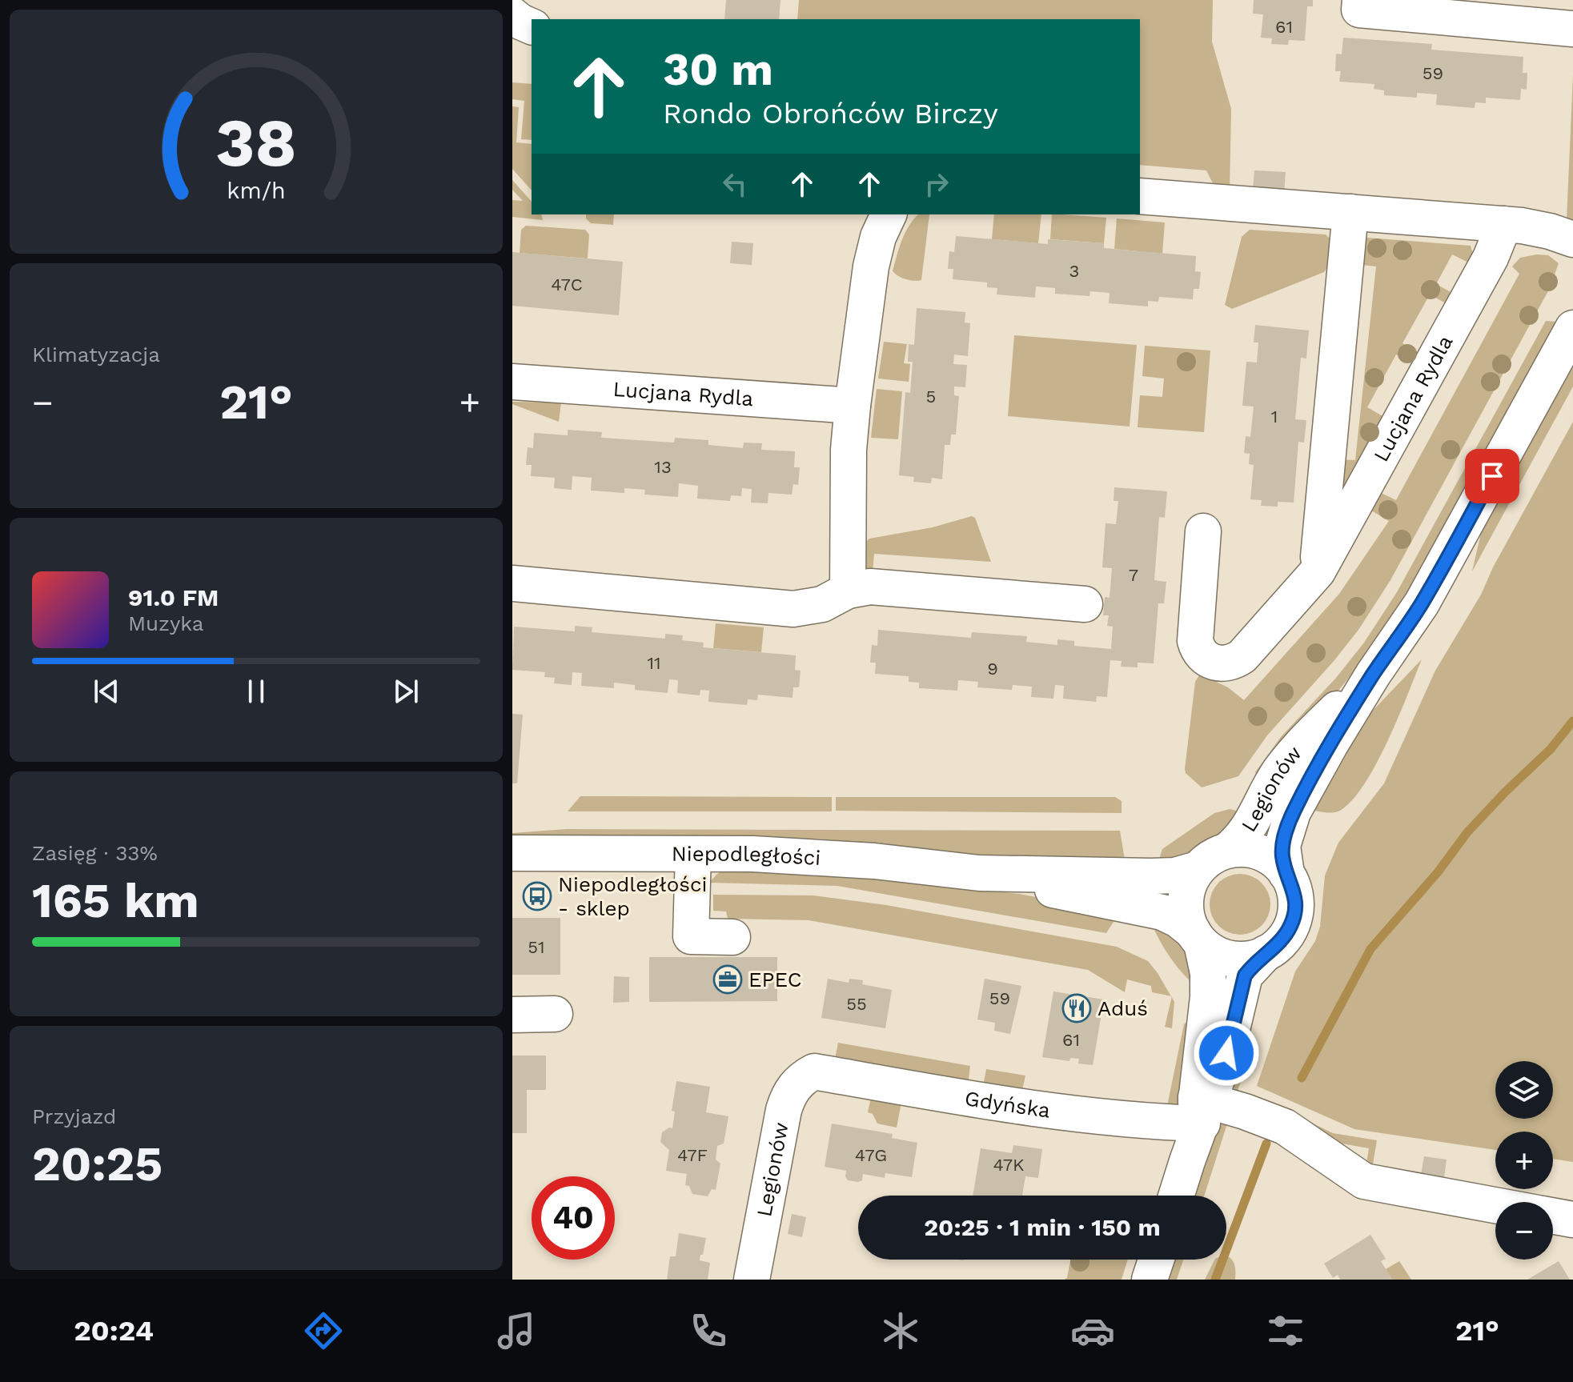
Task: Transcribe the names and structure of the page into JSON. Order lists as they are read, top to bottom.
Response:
{
  "streets": {
    "street": [
      "Lucjana Rydla",
      "Legionów",
      "Niepodległości",
      "Gdyńska"
    ]
  },
  "crossings": [
    ["Legionów", "Niepodległości"],
    ["Legionów", "Gdyńska"]
  ],
  "places": {
    "bus stop": ["Niepodległości - sklep"],
    "office": ["EPEC"],
    "restaurant": ["Aduś"]
  },
  "house_numbers": [
    "61",
    "59",
    "3",
    "47C",
    "5",
    "1",
    "13",
    "7",
    "11",
    "9",
    "51",
    "59",
    "55",
    "61",
    "47F",
    "47G",
    "47K"
  ],
  "page": {
    "turn": ["30 m", "Rondo Obrońców Birczy"],
    "tile": [
      "Klimatyzacja",
      ["Zasięg · 33%", "165 km"],
      ["Przyjazd", "20:25"]
    ],
    "heat": ["−", "21°", "+"],
    "song": ["91.0 FM", "Muzyka"],
    "map_buttons": ["+", "−"],
    "limit": "40",
    "trip": "20:25 · 1 min · 150 m",
    "tabs": ["20:24", "21°"],
    "gauge": ["38", "km/h"]
  }
}
